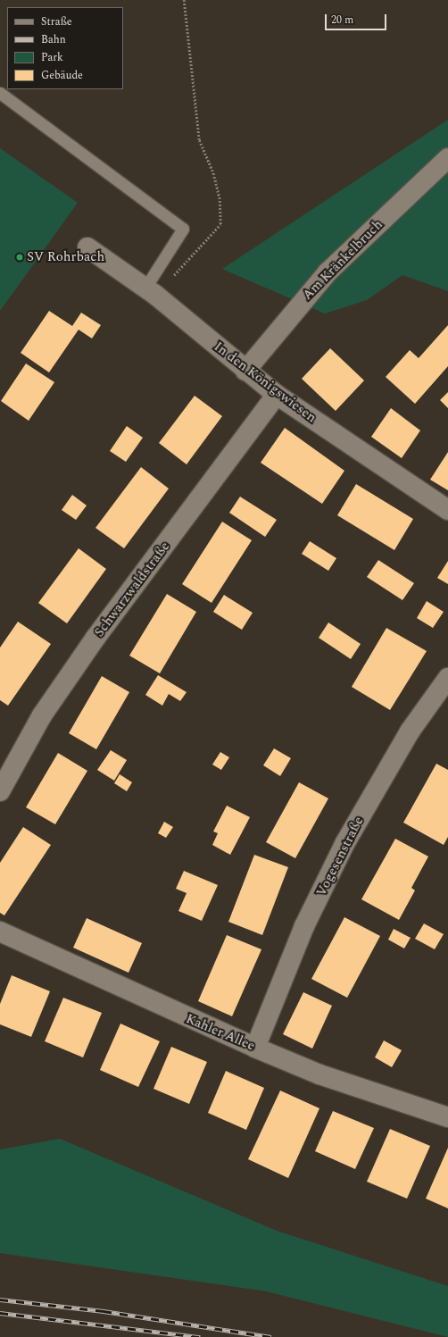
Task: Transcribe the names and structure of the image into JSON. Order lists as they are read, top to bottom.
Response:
{
  "streets": {
    "street": [
      "Am Kränkelbruch",
      "In den Königswiesen",
      "Schwarzwaldstraße",
      "Vogesenstraße",
      "Kahler Allee"
    ]
  },
  "crossings": [
    ["Am Kränkelbruch", "In den Königswiesen"],
    ["In den Königswiesen", "Schwarzwaldstraße"],
    ["Vogesenstraße", "Kahler Allee"]
  ],
  "places": ["SV Rohrbach"],
  "legend": [
    "Straße",
    "Bahn",
    "Park",
    "Gebäude"
  ],
  "scale_bar": "20 m"
}
